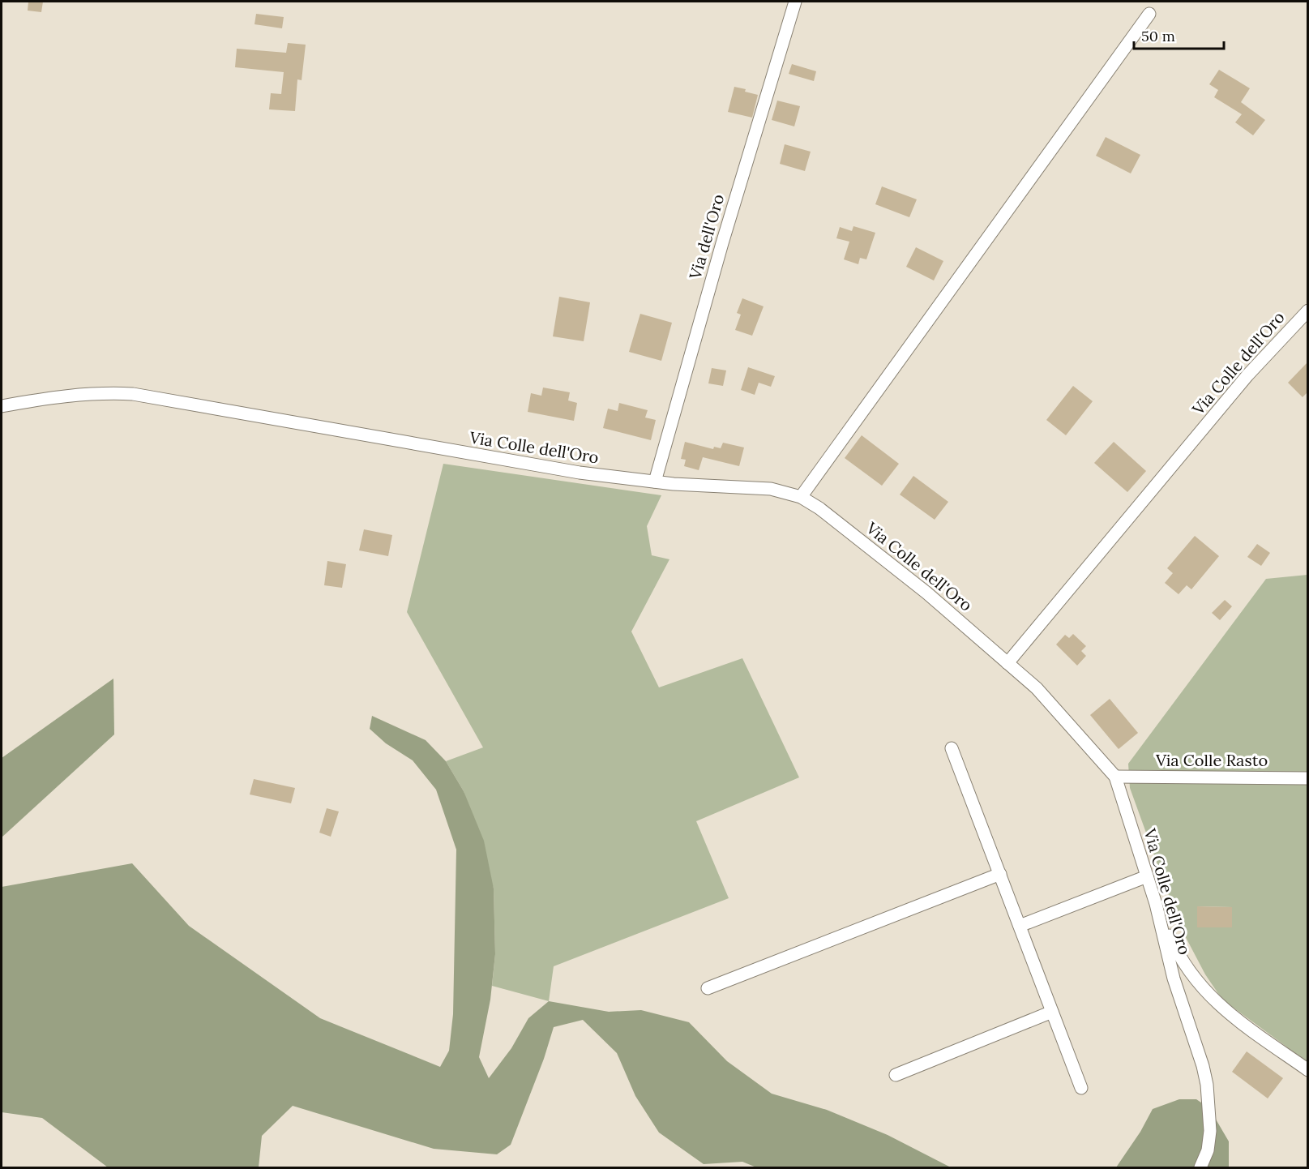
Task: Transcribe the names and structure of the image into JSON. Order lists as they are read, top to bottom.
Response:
{
  "streets": {
    "street": ["Via dell'Oro", "Via Colle dell'Oro", "Via Colle Rasto"]
  },
  "crossings": [
    ["Via dell'Oro", "Via Colle dell'Oro"],
    ["Via Colle dell'Oro", "Via Colle Rasto"]
  ],
  "scale_bar": "50 m"
}
